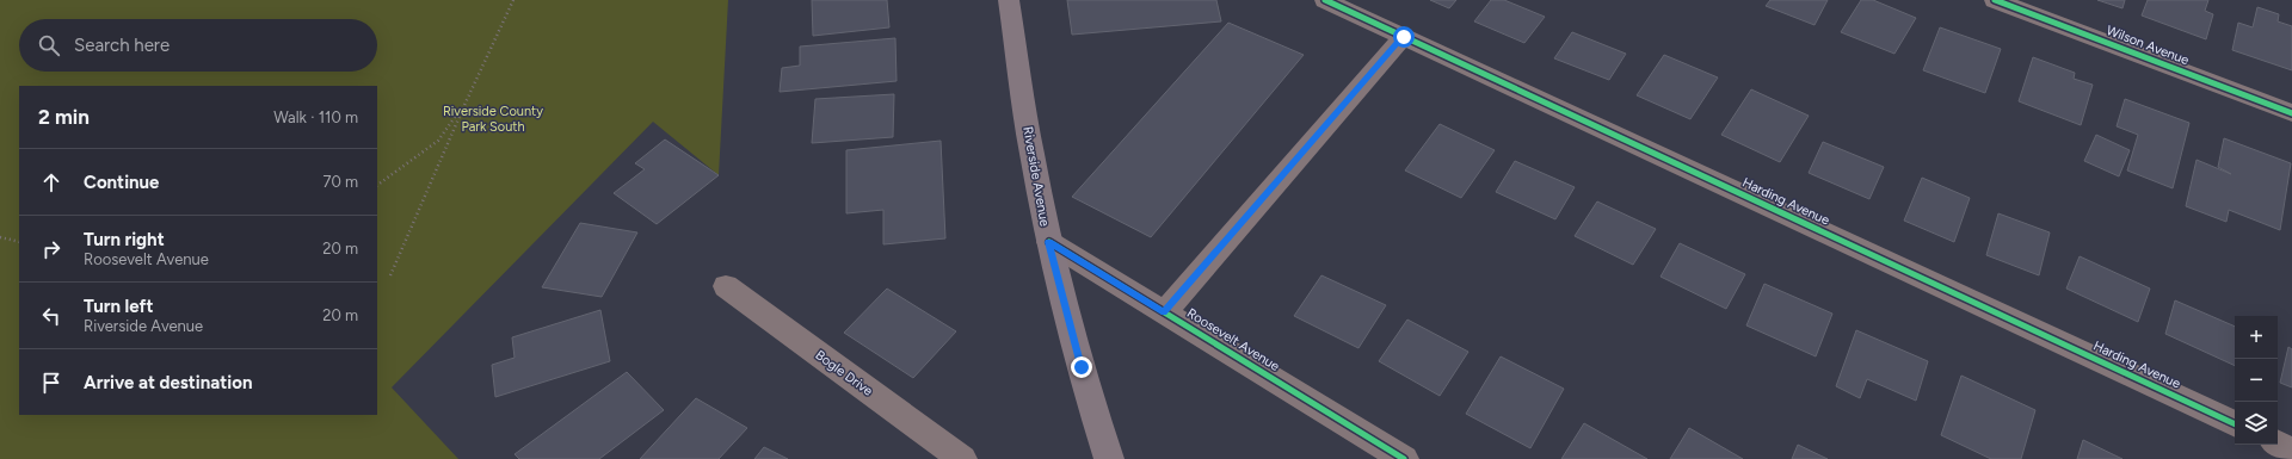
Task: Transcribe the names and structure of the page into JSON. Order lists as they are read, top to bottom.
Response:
{
  "streets": {
    "main road": ["Riverside Avenue"],
    "street": [
      "Wilson Avenue",
      "Harding Avenue",
      "Roosevelt Avenue",
      "Bogle Drive"
    ]
  },
  "crossings": [
    ["Riverside Avenue", "Roosevelt Avenue"]
  ],
  "parks": ["Riverside County Park South"],
  "page": {
    "search": "Search here",
    "heading": ["2 min", "Walk · 110 m"],
    "list": [
      ["Continue", "70 m"],
      ["Turn right", "Roosevelt Avenue", "20 m"],
      ["Turn left", "Riverside Avenue", "20 m"],
      "Arrive at destination"
    ],
    "map_buttons": ["+", "−"]
  }
}
